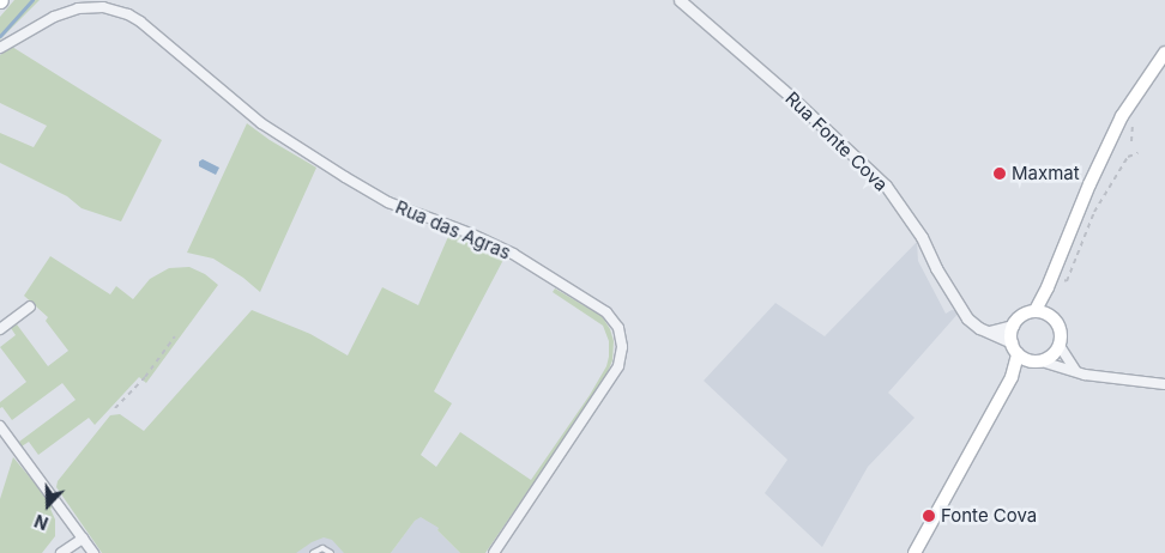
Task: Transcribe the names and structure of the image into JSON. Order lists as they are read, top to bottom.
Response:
{
  "streets": {
    "street": ["Rua Fonte Cova", "Rua das Agras"]
  },
  "places": ["Maxmat", "Fonte Cova"],
  "north": "bottom"
}
